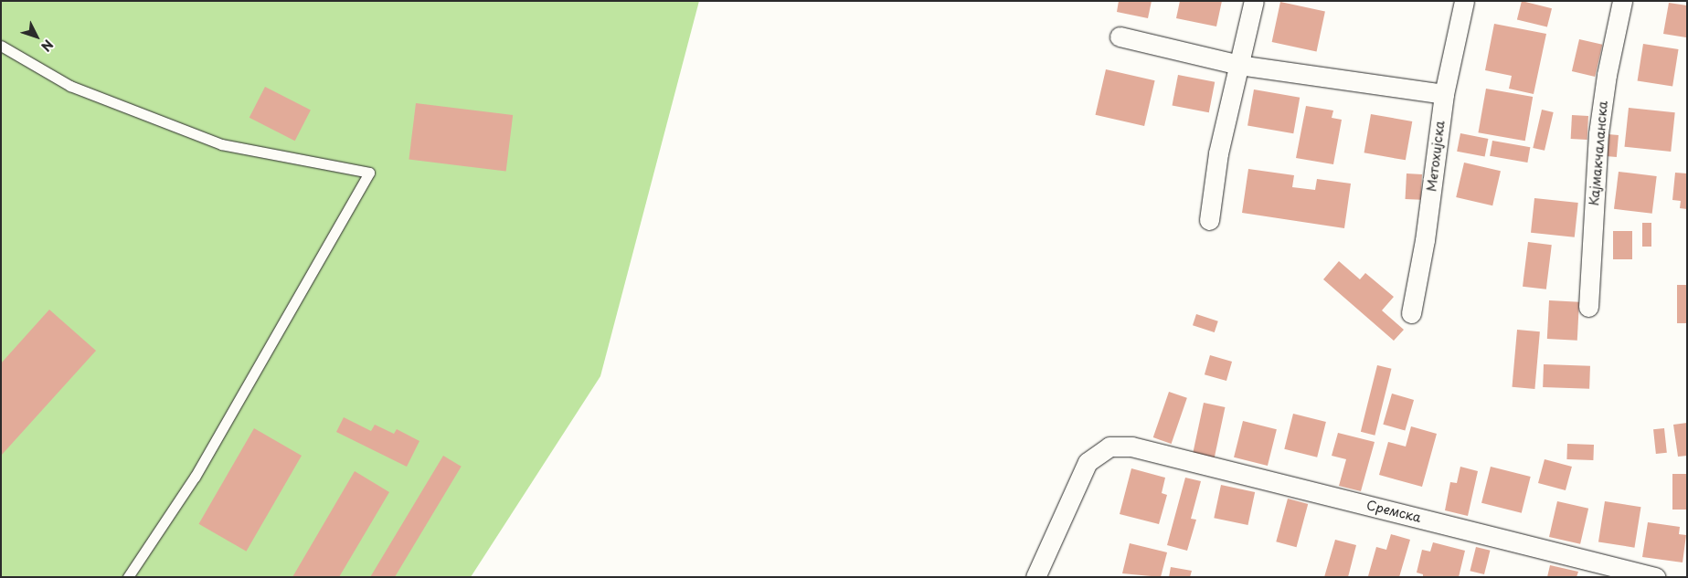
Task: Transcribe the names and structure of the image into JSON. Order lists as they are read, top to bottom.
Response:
{
  "streets": {
    "street": ["Кајмакчаланска", "Метохијска", "Сремска"]
  },
  "north": "bottom right"
}
